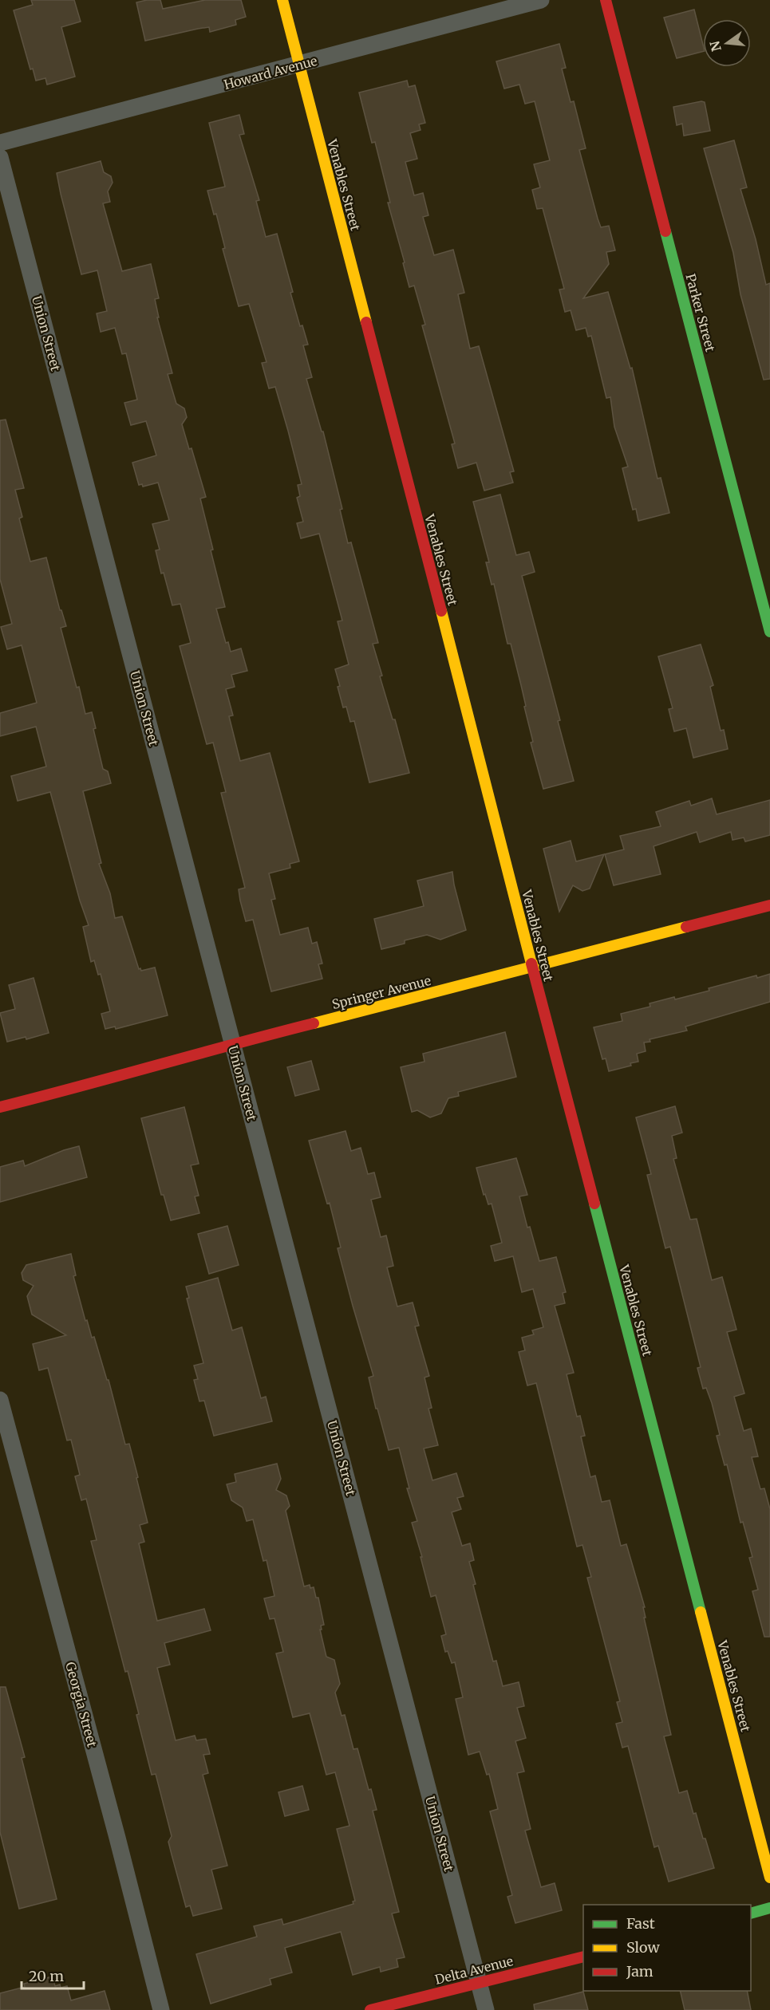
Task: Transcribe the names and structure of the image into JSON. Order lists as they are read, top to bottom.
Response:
{
  "streets": {
    "street": [
      "Howard Avenue",
      "Venables Street",
      "Parker Street",
      "Union Street",
      "Springer Avenue",
      "Georgia Street",
      "Delta Avenue"
    ]
  },
  "crossings": [
    ["Howard Avenue", "Venables Street"],
    ["Venables Street", "Springer Avenue"],
    ["Union Street", "Springer Avenue"],
    ["Union Street", "Delta Avenue"]
  ],
  "legend": ["Fast", "Slow", "Jam"],
  "scale_bar": "20 m",
  "north": "left"
}
